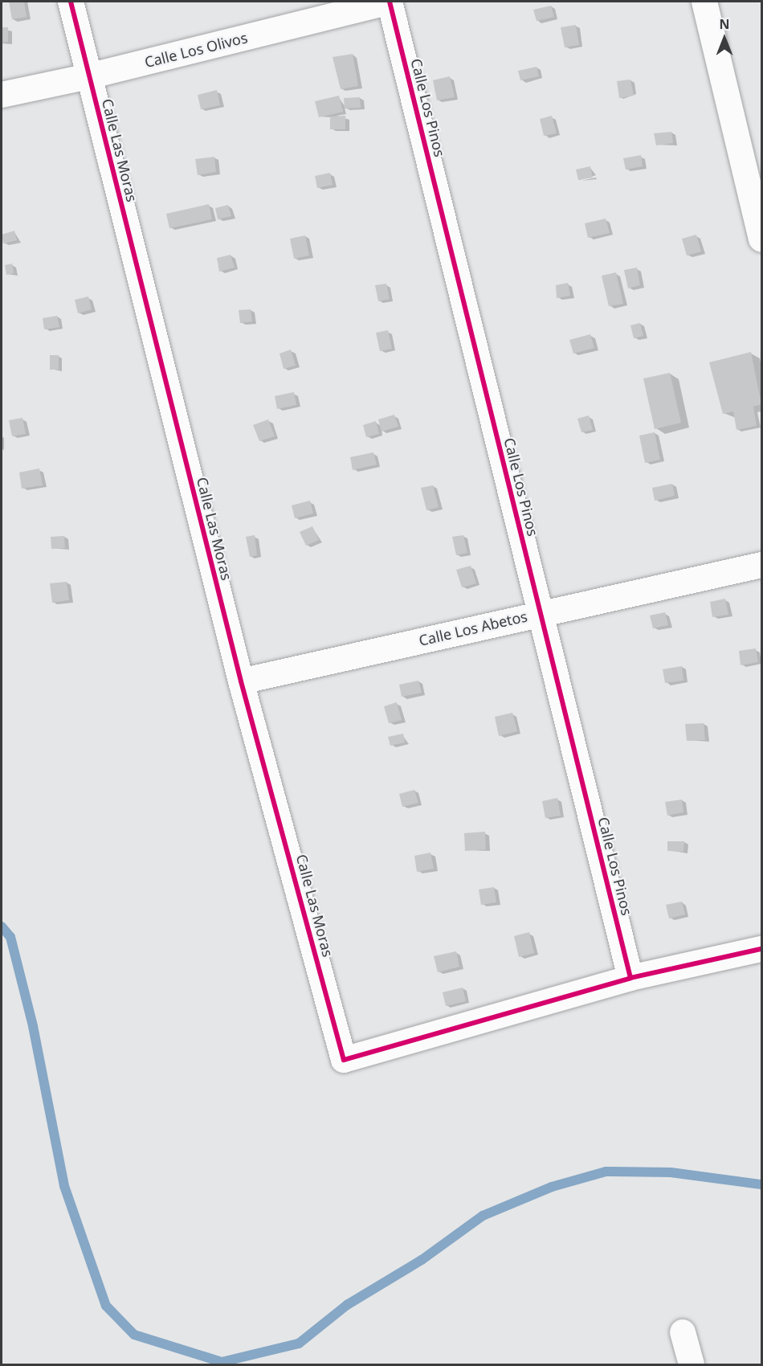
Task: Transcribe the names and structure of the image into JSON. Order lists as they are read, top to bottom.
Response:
{
  "streets": {
    "street": [
      "Calle Los Olivos",
      "Calle Los Pinos",
      "Calle Las Moras",
      "Calle Los Abetos"
    ]
  },
  "crossings": [
    ["Calle Los Olivos", "Calle Los Pinos"],
    ["Calle Los Olivos", "Calle Las Moras"],
    ["Calle Los Pinos", "Calle Las Moras"],
    ["Calle Los Pinos", "Calle Los Abetos"],
    ["Calle Las Moras", "Calle Los Abetos"]
  ],
  "north": "top"
}
